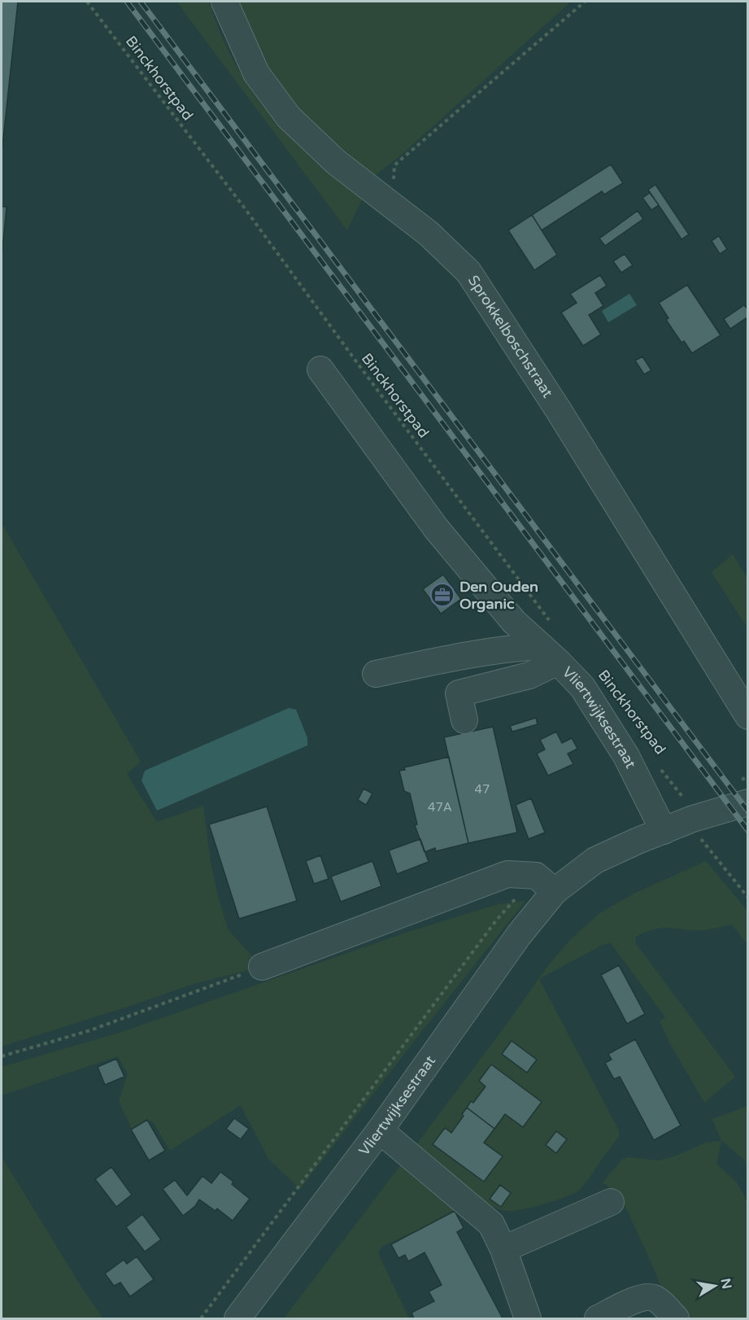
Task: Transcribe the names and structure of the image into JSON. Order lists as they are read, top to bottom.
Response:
{
  "streets": {
    "street": ["Sprokkelboschstraat", "Vliertwijksestraat"],
    "path": ["Binckhorstpad"]
  },
  "places": {
    "office": ["Den Ouden Organic"]
  },
  "house_numbers": ["47", "47A"],
  "north": "right"
}
